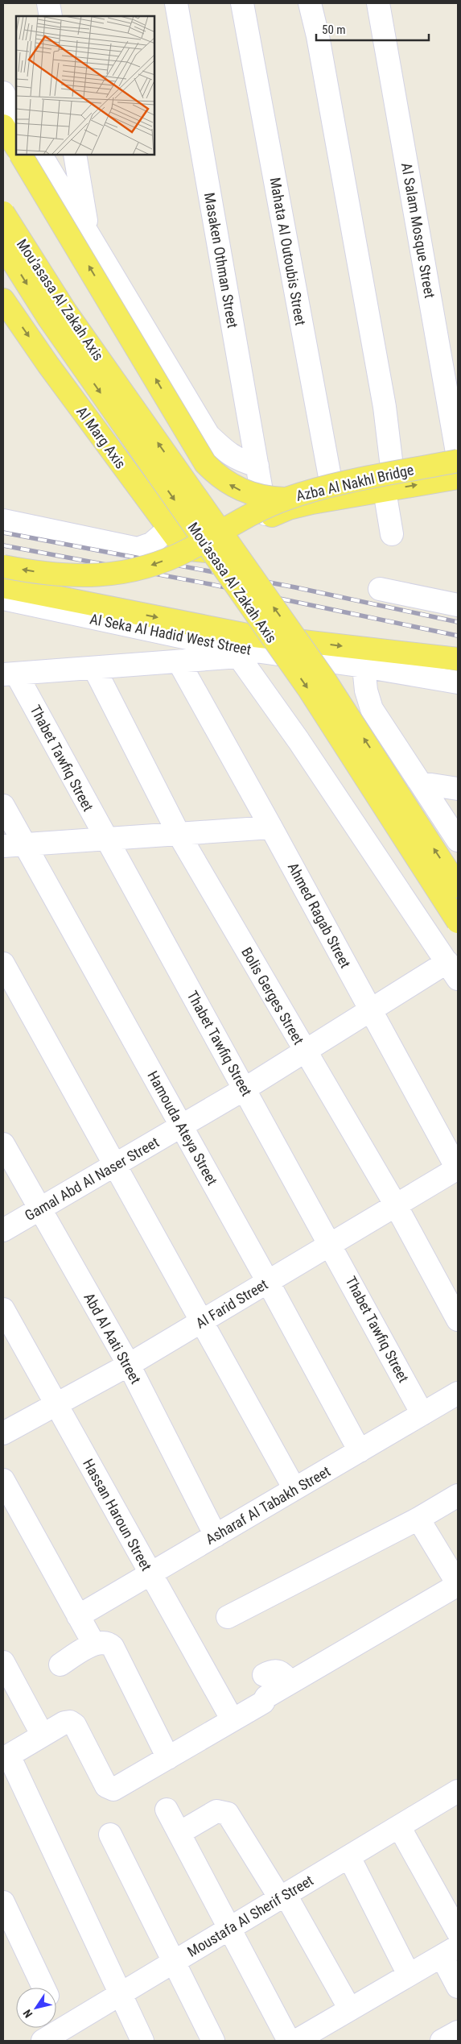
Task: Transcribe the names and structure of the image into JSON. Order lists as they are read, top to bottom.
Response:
{
  "streets": {
    "main road": ["Mou'asasa Al Zakah Axis", "Al Marg Axis", "Azba Al Nakhl Bridge"],
    "street": [
      "Al Salam Mosque Street",
      "Mahata Al Outoubis Street",
      "Masaken Othman Street",
      "Al Seka Al Hadid West Street",
      "Thabet Tawfiq Street",
      "Ahmed Ragab Street",
      "Bolis Gerges Street",
      "Hamouda Ateya Street",
      "Gamal Abd Al Naser Street",
      "Al Farid Street",
      "Abd Al Aati Street",
      "Asharaf Al Tabakh Street",
      "Hassan Haroun Street",
      "Moustafa Al Sherif Street"
    ]
  },
  "crossings": [
    ["Mahata Al Outoubis Street", "Al Marg Axis"],
    ["Masaken Othman Street", "Al Marg Axis"],
    ["Al Marg Axis", "Azba Al Nakhl Bridge"],
    ["Thabet Tawfiq Street", "Gamal Abd Al Naser Street"],
    ["Thabet Tawfiq Street", "Al Farid Street"],
    ["Thabet Tawfiq Street", "Asharaf Al Tabakh Street"],
    ["Ahmed Ragab Street", "Gamal Abd Al Naser Street"],
    ["Ahmed Ragab Street", "Al Farid Street"],
    ["Bolis Gerges Street", "Gamal Abd Al Naser Street"],
    ["Bolis Gerges Street", "Al Farid Street"],
    ["Hamouda Ateya Street", "Gamal Abd Al Naser Street"],
    ["Hamouda Ateya Street", "Al Farid Street"],
    ["Hamouda Ateya Street", "Asharaf Al Tabakh Street"],
    ["Gamal Abd Al Naser Street", "Abd Al Aati Street"],
    ["Al Farid Street", "Abd Al Aati Street"],
    ["Al Farid Street", "Hassan Haroun Street"],
    ["Abd Al Aati Street", "Asharaf Al Tabakh Street"],
    ["Asharaf Al Tabakh Street", "Hassan Haroun Street"]
  ],
  "scale_bar": "50 m",
  "north": "bottom left"
}
